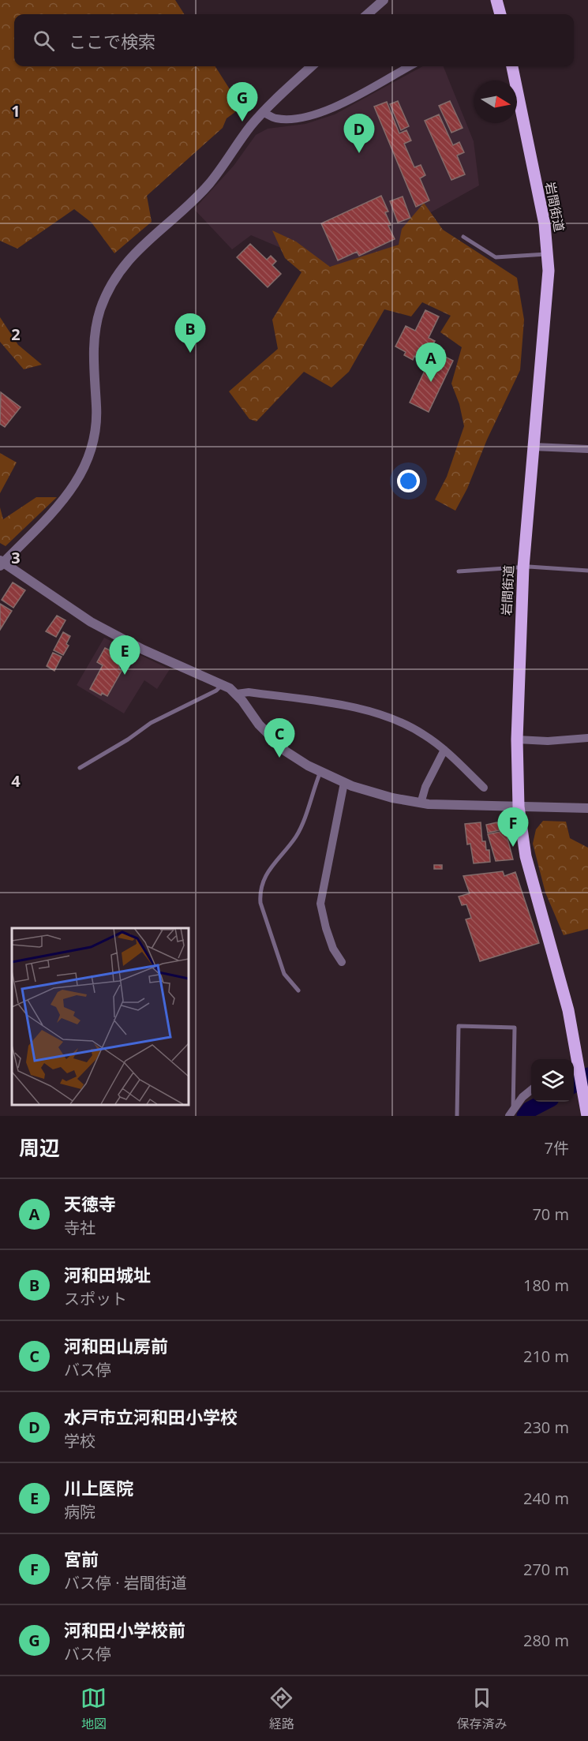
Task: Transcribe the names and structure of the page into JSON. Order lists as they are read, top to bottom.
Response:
{
  "streets": {
    "main road": ["岩間街道"]
  },
  "north": "right",
  "page": {
    "search": "ここで検索",
    "pins": [
      "G",
      "D",
      "B",
      "A",
      "E",
      "C",
      "F"
    ],
    "heading": ["周辺", "7件"],
    "list": [
      {
        "mark": "A",
        "name": "天徳寺",
        "note": "寺社",
        "value": "70 m"
      },
      {
        "mark": "B",
        "name": "河和田城址",
        "note": "スポット",
        "value": "180 m"
      },
      {
        "mark": "C",
        "name": "河和田山房前",
        "note": "バス停",
        "value": "210 m"
      },
      {
        "mark": "D",
        "name": "水戸市立河和田小学校",
        "note": "学校",
        "value": "230 m"
      },
      {
        "mark": "E",
        "name": "川上医院",
        "note": "病院",
        "value": "240 m"
      },
      {
        "mark": "F",
        "name": "宮前",
        "note": "バス停 · 岩間街道",
        "value": "270 m"
      },
      {
        "mark": "G",
        "name": "河和田小学校前",
        "note": "バス停",
        "value": "280 m"
      }
    ],
    "nav": ["地図", "経路", "保存済み"]
  },
  "grid": {
    "rows": [
      "1",
      "2",
      "3",
      "4"
    ]
  }
}
